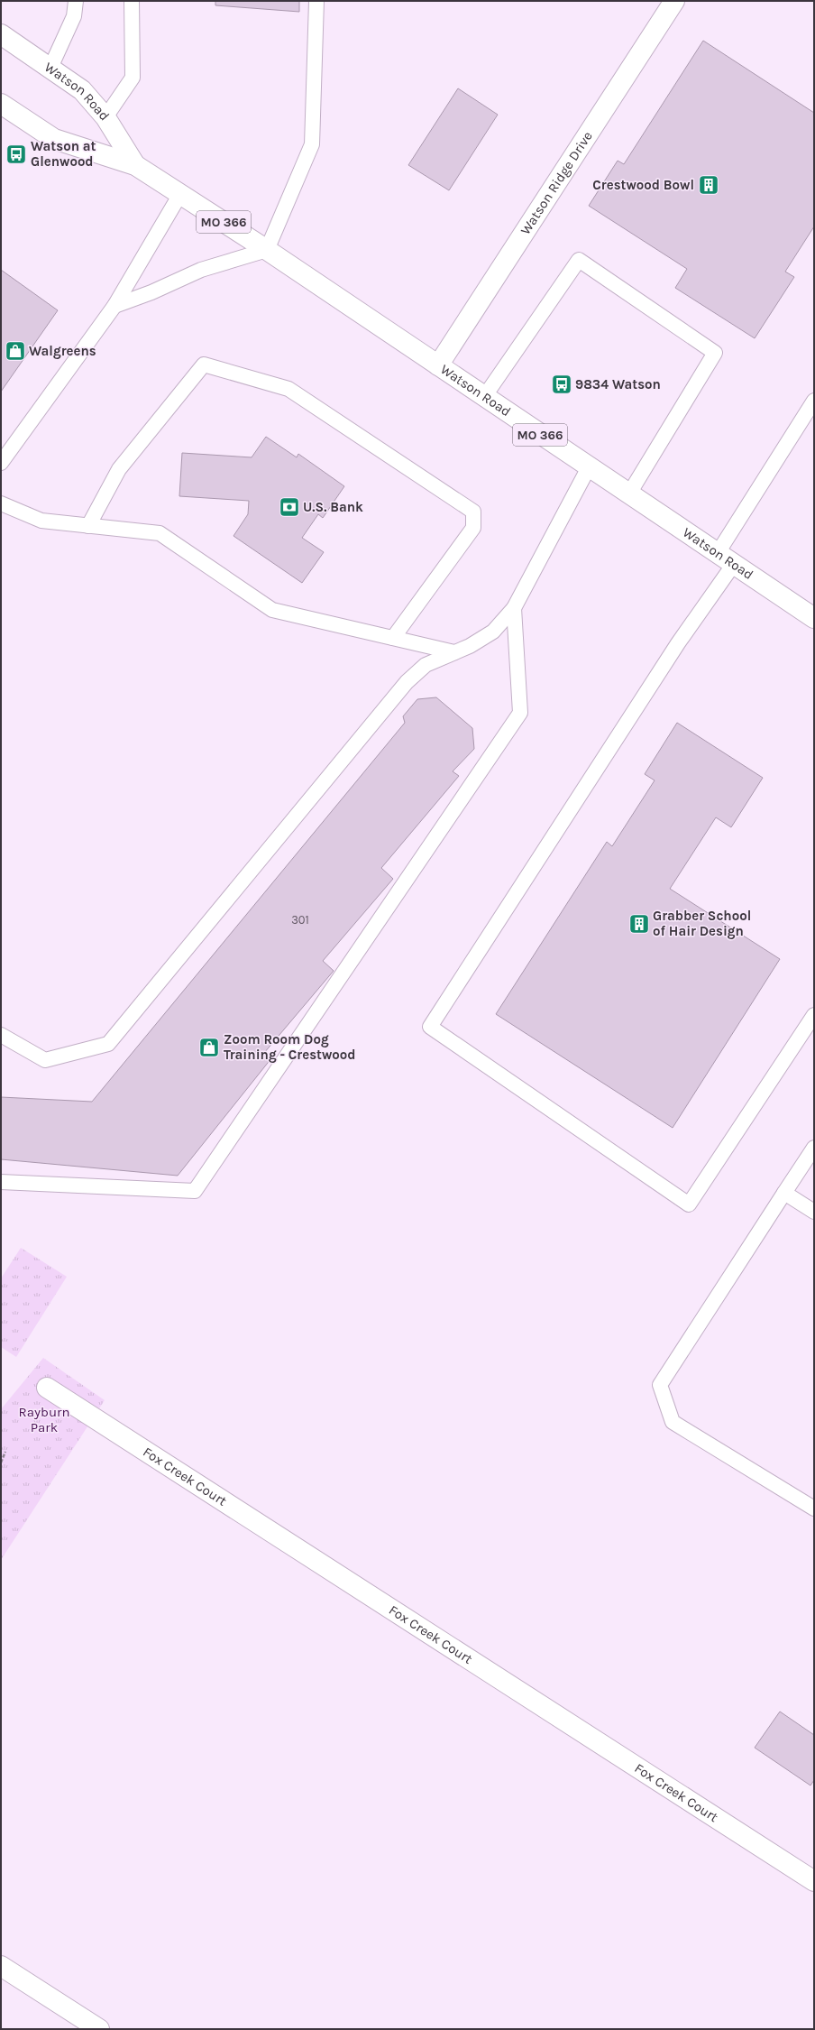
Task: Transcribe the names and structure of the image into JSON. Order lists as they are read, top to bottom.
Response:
{
  "streets": {
    "street": [
      "Watson Road",
      "Watson Ridge Drive",
      "MO 366",
      "Fox Creek Court"
    ]
  },
  "crossings": [
    ["Watson Road", "Watson Ridge Drive"]
  ],
  "parks": ["Rayburn Park"],
  "places": {
    "bus stop": ["Watson at Glenwood", "9834 Watson"],
    "building": ["Crestwood Bowl", "Grabber School of Hair Design"],
    "shop": ["Walgreens", "Zoom Room Dog Training - Crestwood"],
    "bank": ["U.S. Bank"]
  },
  "house_numbers": ["301"]
}
